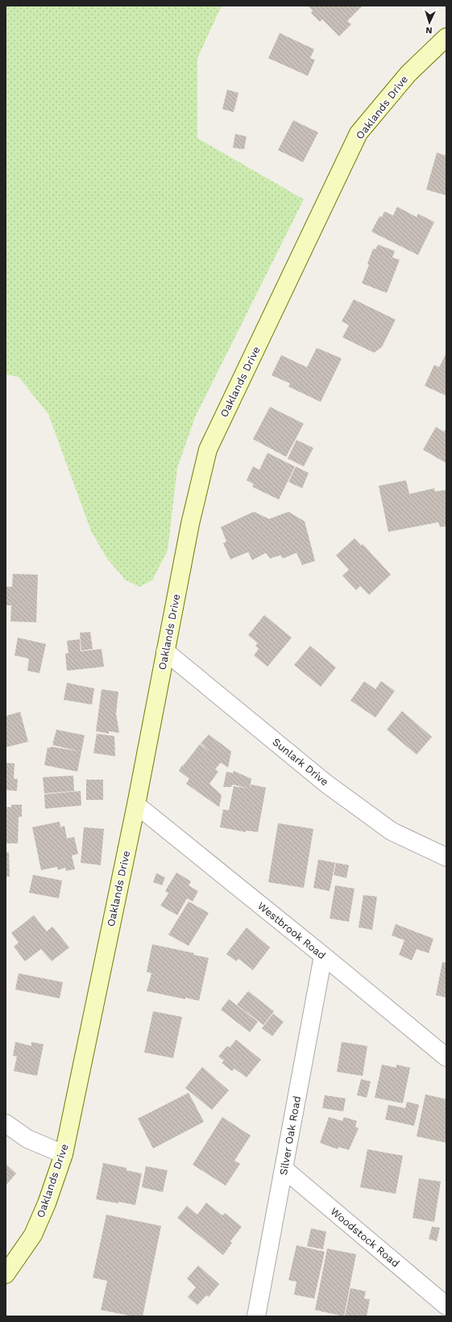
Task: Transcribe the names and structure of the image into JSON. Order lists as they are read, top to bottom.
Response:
{
  "streets": {
    "street": [
      "Oaklands Drive",
      "Sunlark Drive",
      "Westbrook Road",
      "Silver Oak Road",
      "Woodstock Road"
    ]
  },
  "crossings": [
    ["Oaklands Drive", "Sunlark Drive"],
    ["Oaklands Drive", "Westbrook Road"],
    ["Westbrook Road", "Silver Oak Road"],
    ["Silver Oak Road", "Woodstock Road"]
  ],
  "north": "bottom"
}
